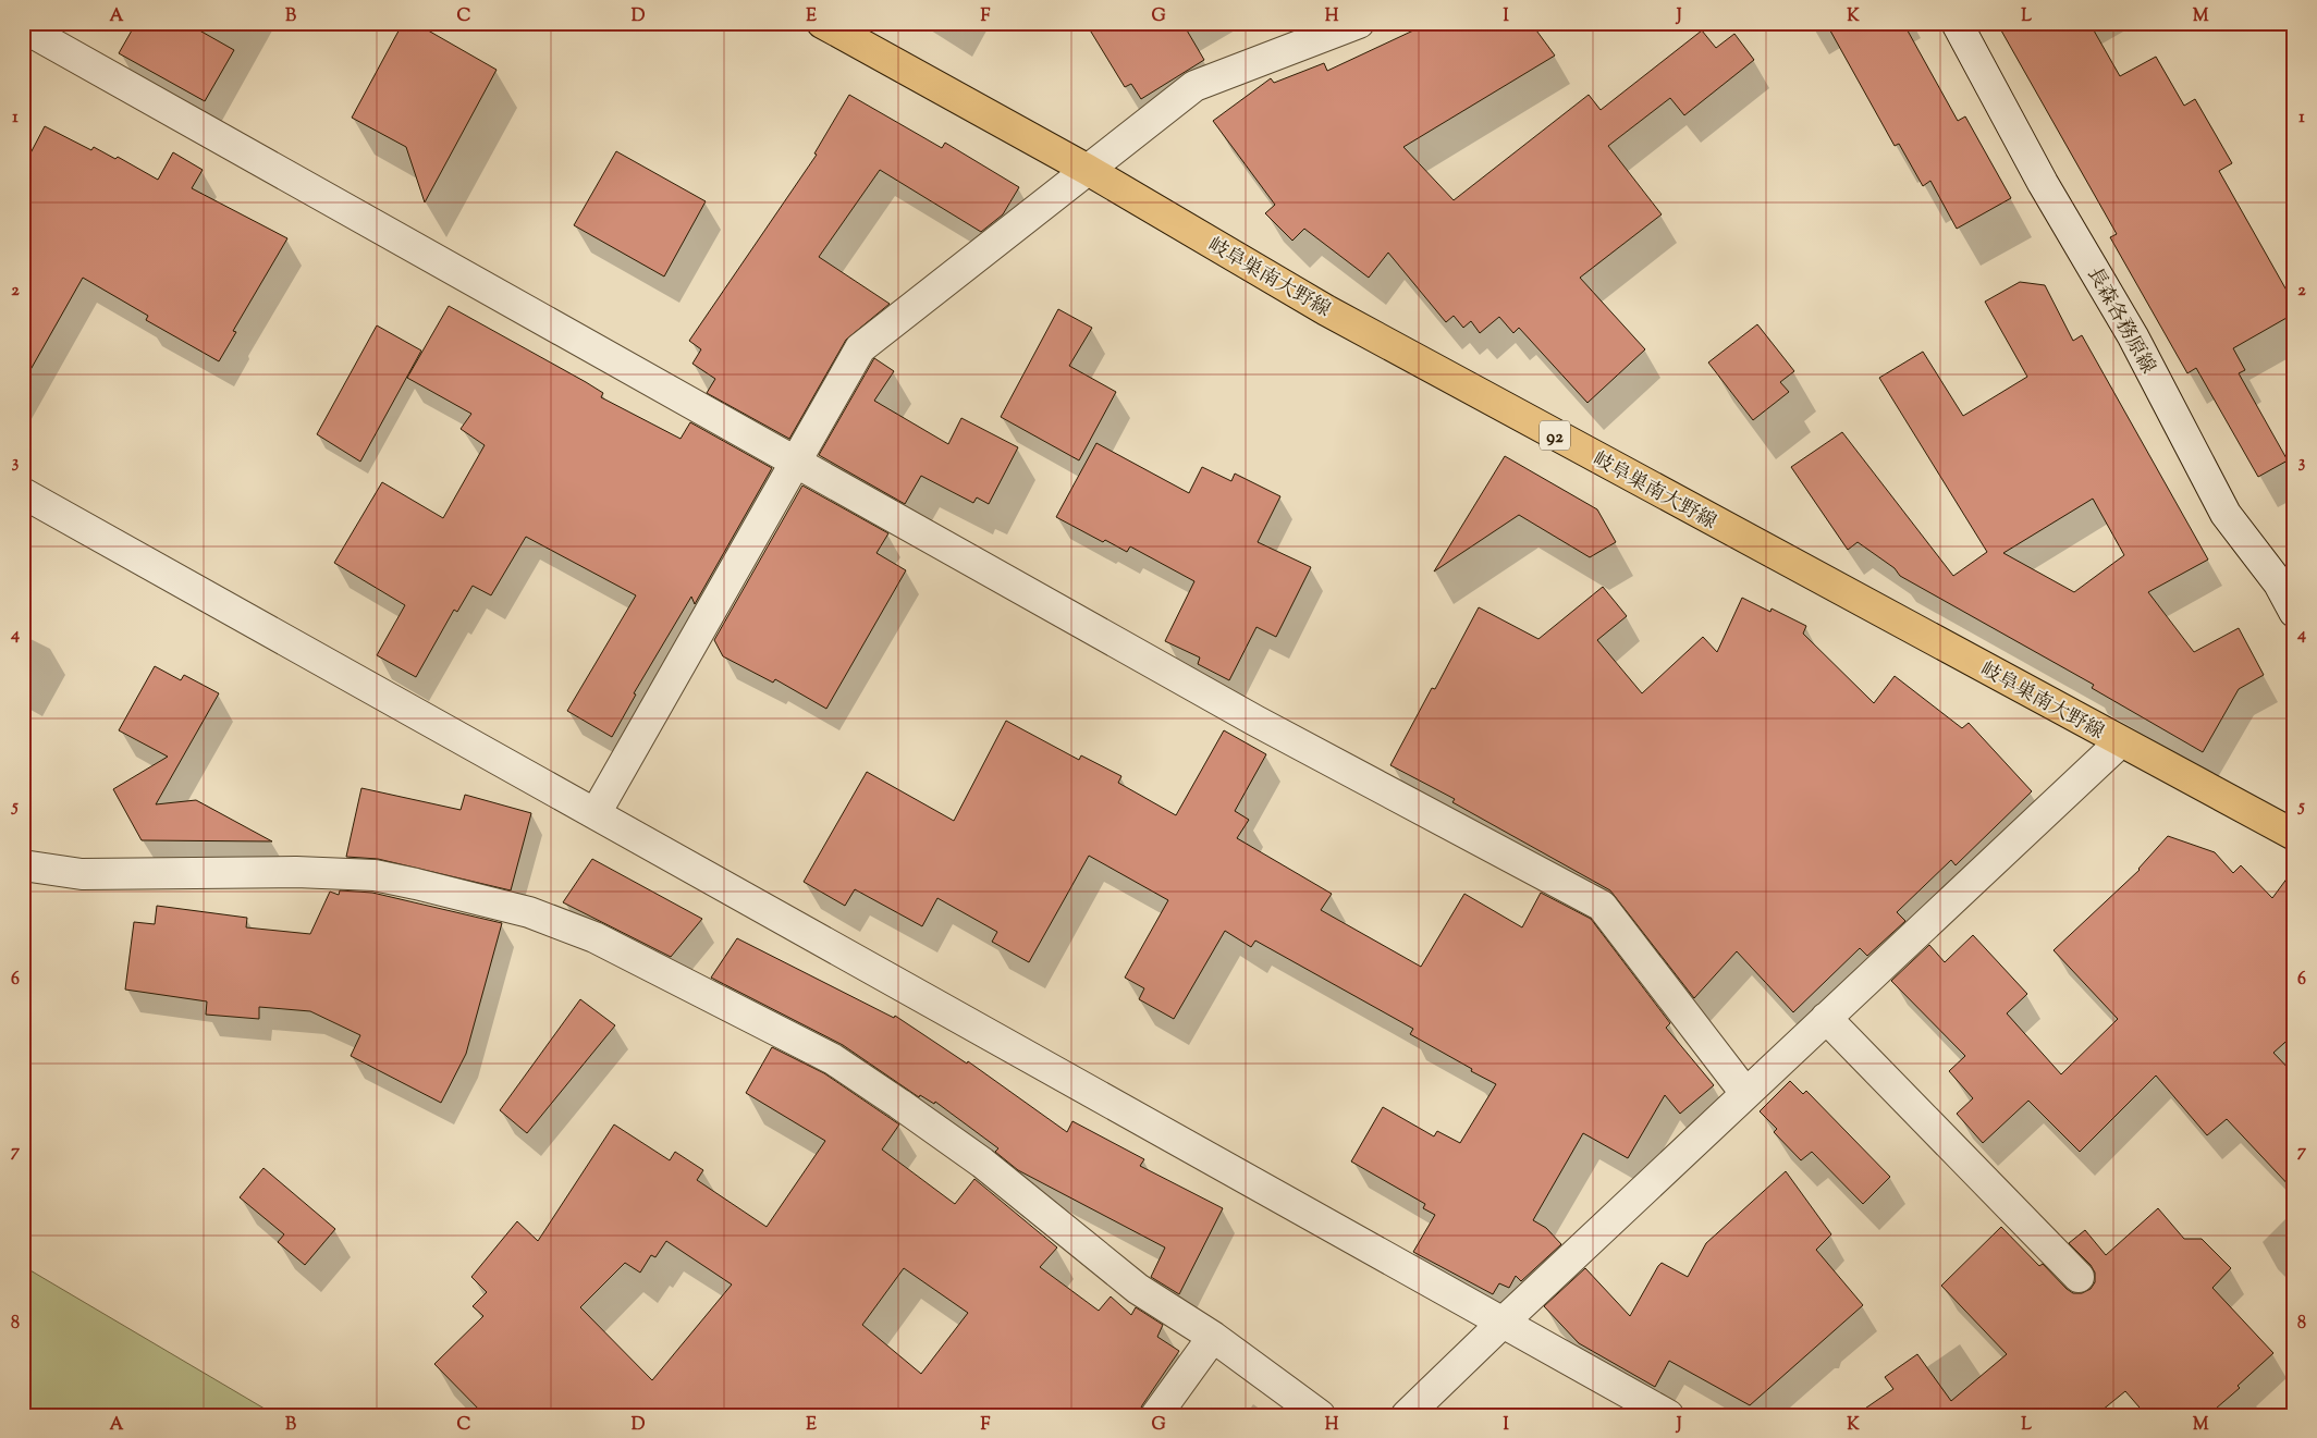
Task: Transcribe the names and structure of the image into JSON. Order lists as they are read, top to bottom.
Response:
{
  "streets": {
    "main road": ["岐阜巣南大野線", "92"],
    "street": ["長森各務原線"]
  },
  "grid": {
    "columns": [
      "A",
      "B",
      "C",
      "D",
      "E",
      "F",
      "G",
      "H",
      "I",
      "J",
      "K",
      "L",
      "M"
    ],
    "rows": [
      "1",
      "2",
      "3",
      "4",
      "5",
      "6",
      "7",
      "8"
    ]
  }
}
